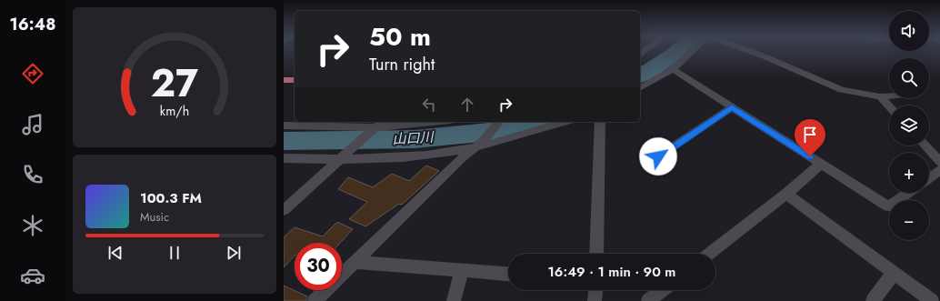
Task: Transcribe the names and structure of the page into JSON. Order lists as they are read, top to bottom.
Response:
{
  "water": ["山口川"],
  "page": {
    "tabs": "16:48",
    "map_buttons": ["+", "−"],
    "turn": ["50 m", "Turn right"],
    "song": ["100.3 FM", "Music"],
    "limit": "30",
    "trip": "16:49 · 1 min · 90 m",
    "gauge": ["27", "km/h"]
  }
}
